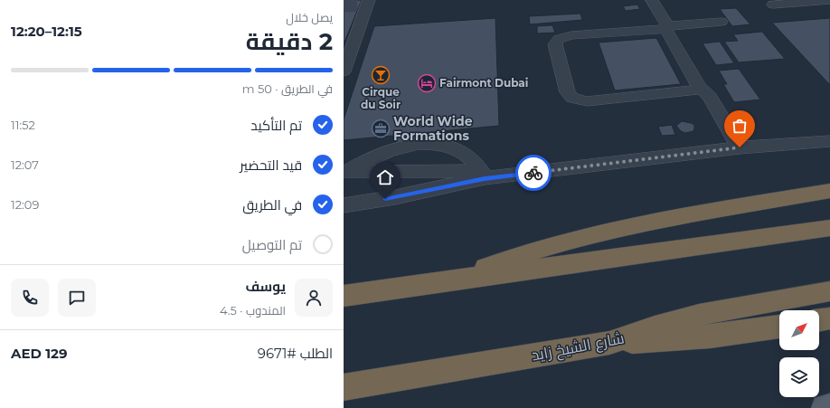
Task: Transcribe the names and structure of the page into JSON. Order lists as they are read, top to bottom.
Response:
{
  "streets": {
    "highway": ["شارع الشيخ زايد"]
  },
  "places": {
    "bar": ["Cirque du Soir"],
    "hotel": ["Fairmont Dubai"],
    "office": ["World Wide Formations"]
  },
  "north": "top right",
  "page": {
    "heading": ["2 دقيقة", "يصل خلال", "12:15–12:20"],
    "panel": [
      "يوسف",
      "المندوب · 4.5",
      "الطلب #9671",
      "AED 129"
    ],
    "bar": "في الطريق · 50 m",
    "list": [
      ["تم التأكيد", "11:52"],
      ["قيد التحضير", "12:07"],
      ["في الطريق", "12:09"],
      "تم التوصيل"
    ]
  }
}
